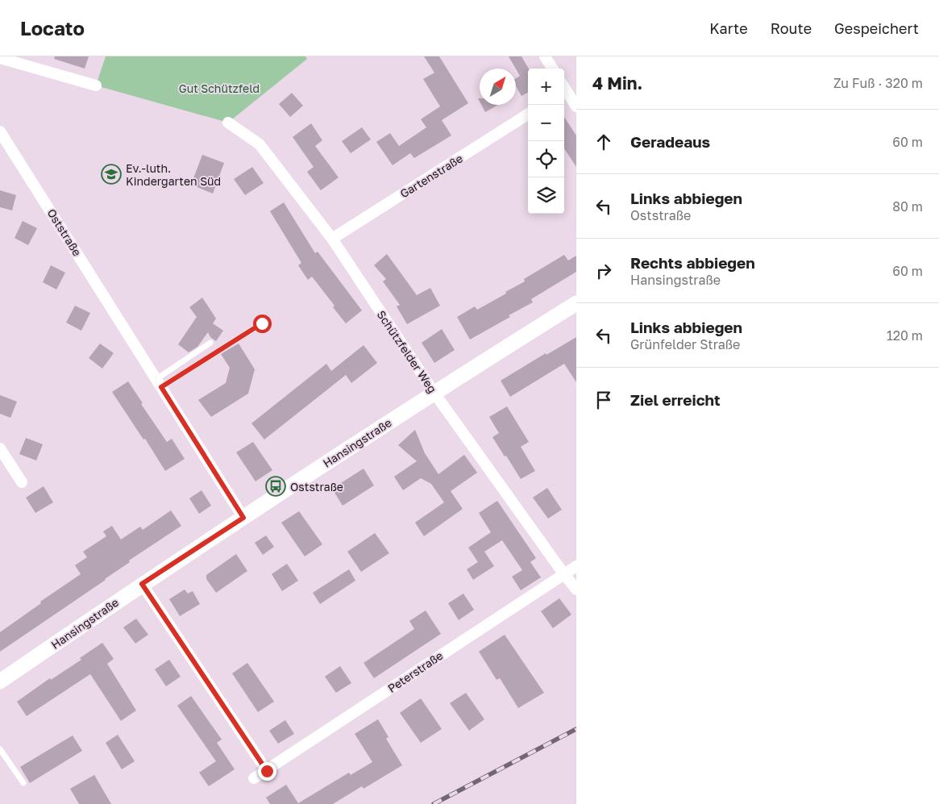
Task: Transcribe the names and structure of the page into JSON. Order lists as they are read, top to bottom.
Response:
{
  "streets": {
    "street": [
      "Gartenstraße",
      "Oststraße",
      "Schützfelder Weg",
      "Hansingstraße",
      "Peterstraße"
    ]
  },
  "crossings": [
    ["Gartenstraße", "Schützfelder Weg"],
    ["Oststraße", "Hansingstraße"],
    ["Schützfelder Weg", "Hansingstraße"],
    ["Schützfelder Weg", "Peterstraße"]
  ],
  "parks": ["Gut Schützfeld"],
  "places": {
    "school or university": ["Ev.-luth. Kindergarten Süd"],
    "bus stop": ["Oststraße"]
  },
  "north": "top right",
  "page": {
    "header": "Locato",
    "nav": ["Karte", "Route", "Gespeichert"],
    "heading": ["4 Min.", "Zu Fuß · 320 m"],
    "map_buttons": ["+", "−"],
    "list": [
      ["Geradeaus", "60 m"],
      ["Links abbiegen", "Oststraße", "80 m"],
      ["Rechts abbiegen", "Hansingstraße", "60 m"],
      ["Links abbiegen", "Grünfelder Straße", "120 m"],
      "Ziel erreicht"
    ]
  }
}
